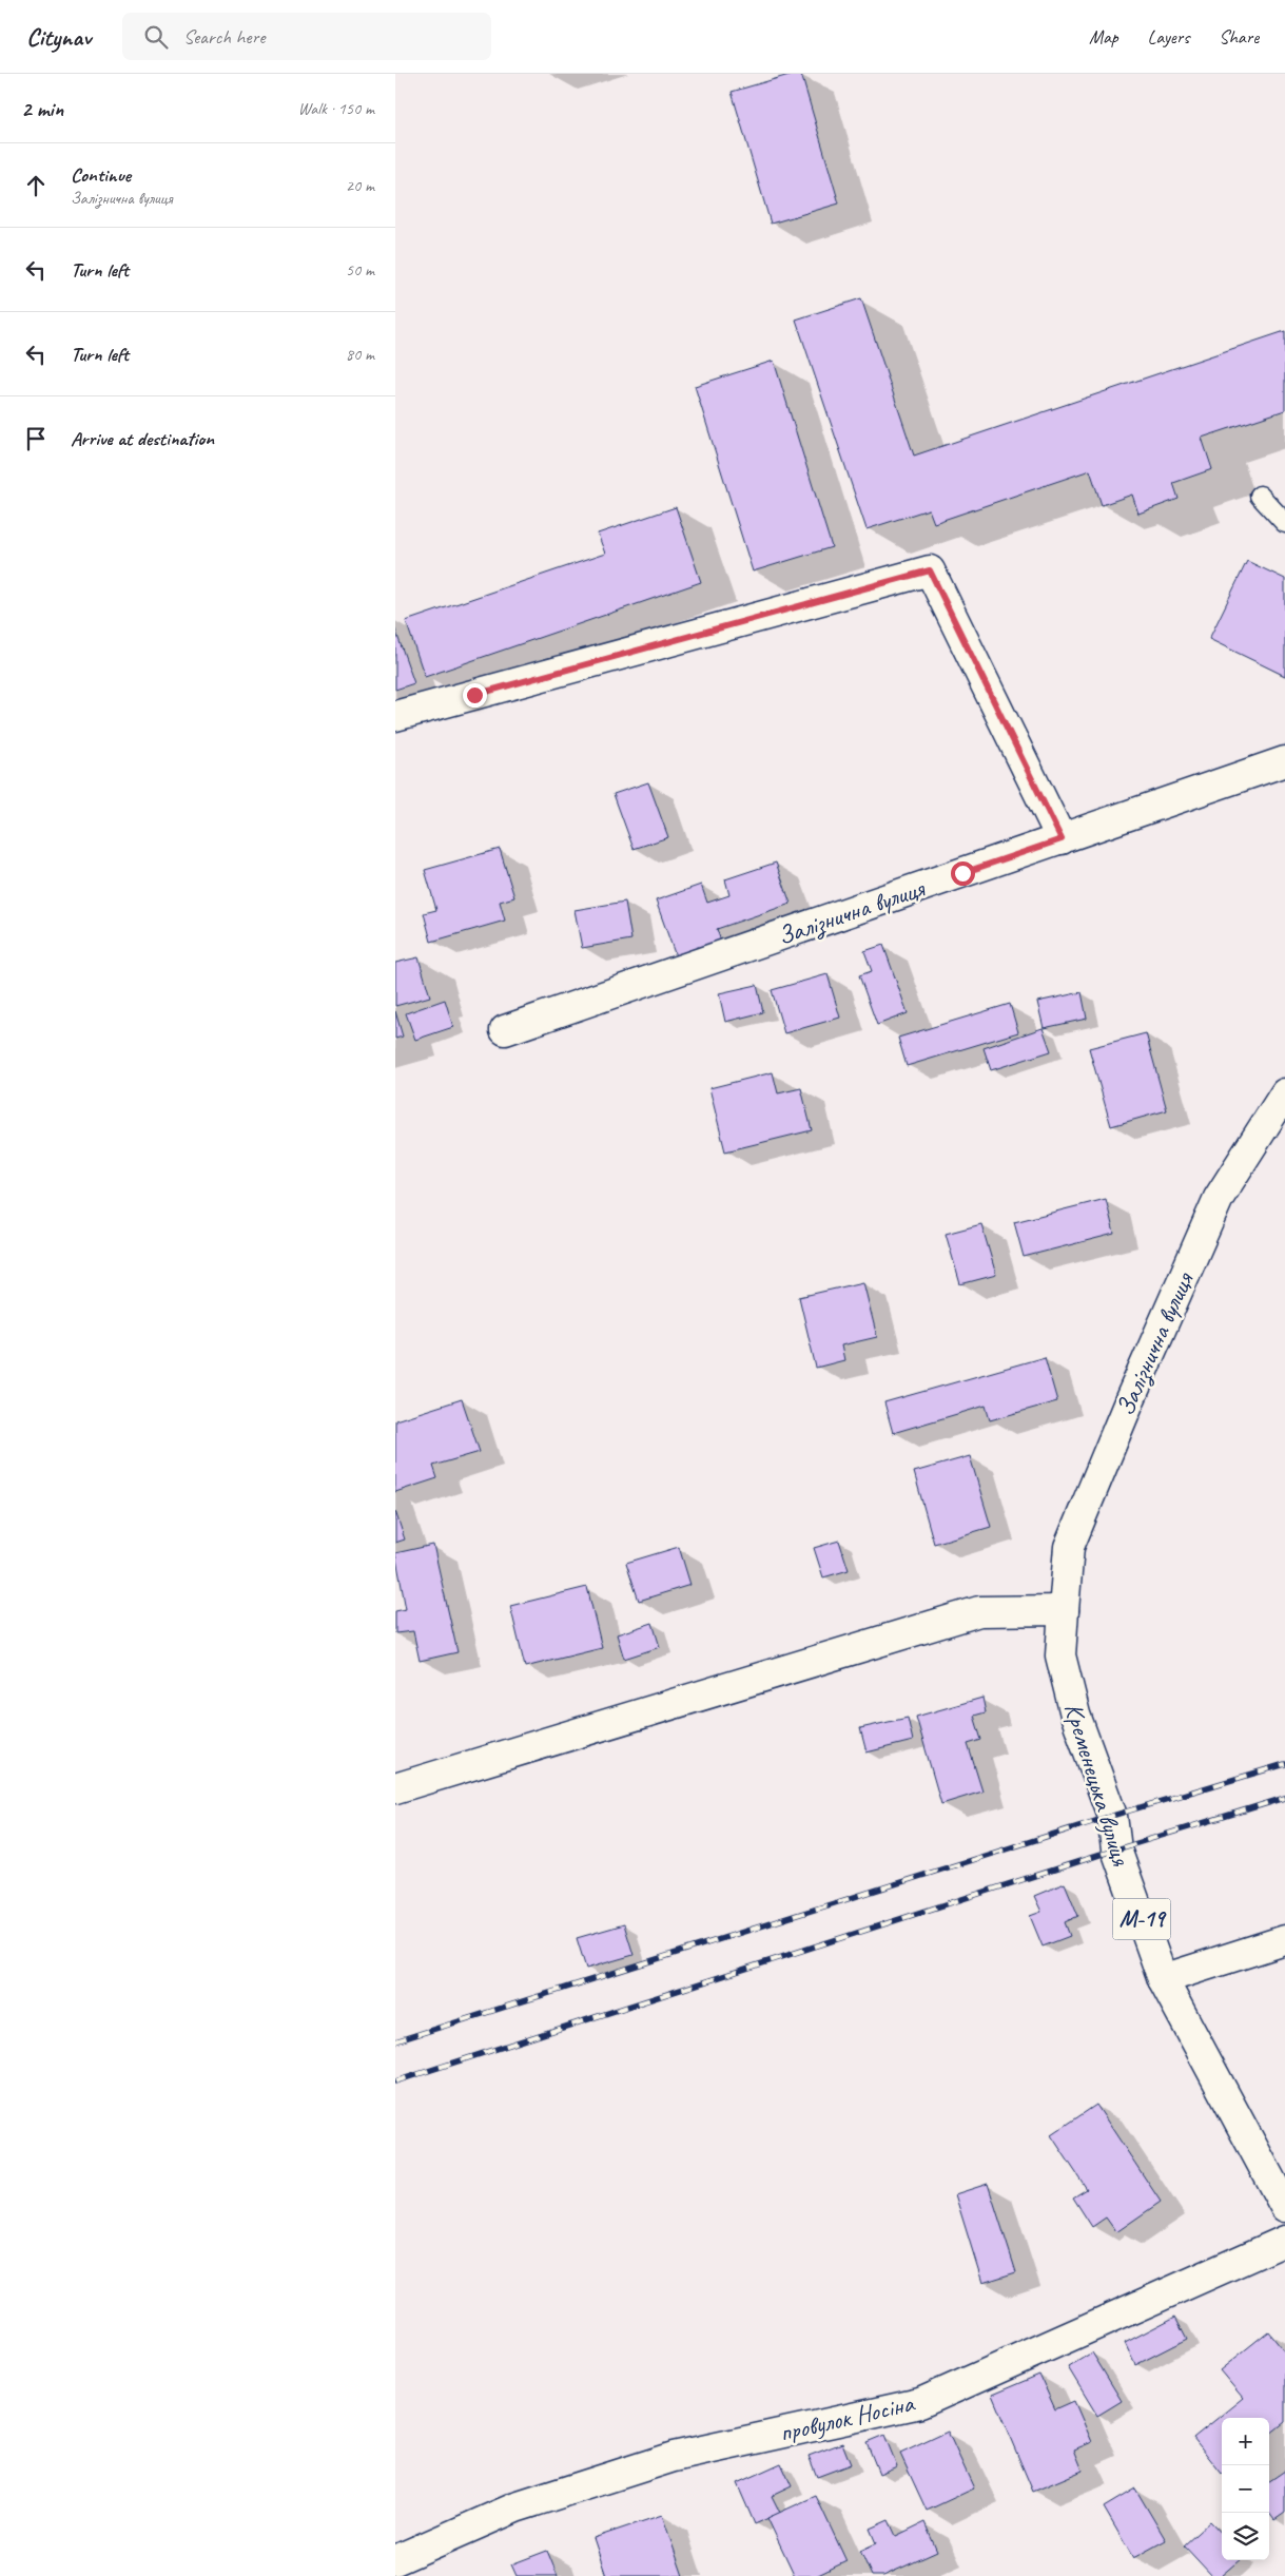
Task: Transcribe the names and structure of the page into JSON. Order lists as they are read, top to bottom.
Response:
{
  "streets": {
    "main road": [
      "Залізнична вулиця",
      "Кременецька вулиця",
      "М-19",
      "провулок Носіна"
    ]
  },
  "crossings": [
    ["Залізнична вулиця", "Кременецька вулиця"]
  ],
  "page": {
    "header": "Citynav",
    "search": "Search here",
    "nav": ["Map", "Layers", "Share"],
    "heading": ["2 min", "Walk · 150 m"],
    "list": [
      ["Continue", "Залізнична вулиця", "20 m"],
      ["Turn left", "50 m"],
      ["Turn left", "80 m"],
      "Arrive at destination"
    ],
    "map_buttons": ["+", "−"]
  }
}
